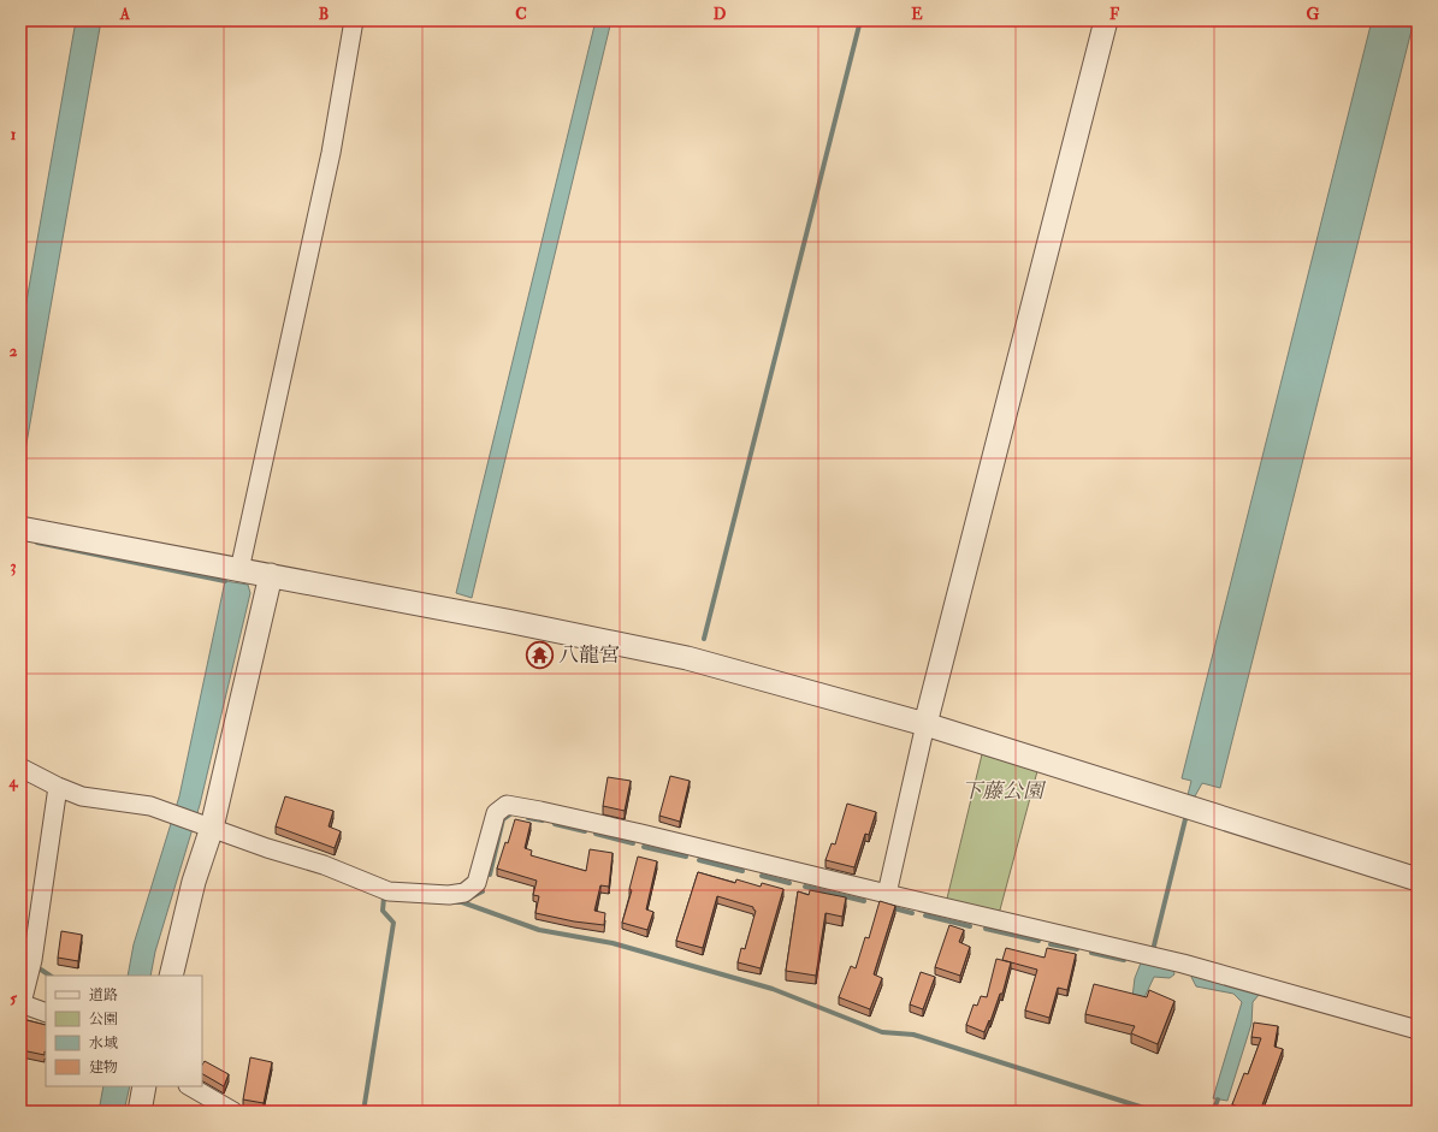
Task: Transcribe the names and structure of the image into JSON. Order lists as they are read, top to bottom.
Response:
{
  "parks": ["下藤公園"],
  "places": {
    "temple": ["八龍宮"]
  },
  "legend": [
    "道路",
    "公園",
    "水域",
    "建物"
  ],
  "grid": {
    "columns": [
      "A",
      "B",
      "C",
      "D",
      "E",
      "F",
      "G"
    ],
    "rows": [
      "1",
      "2",
      "3",
      "4",
      "5"
    ]
  }
}
